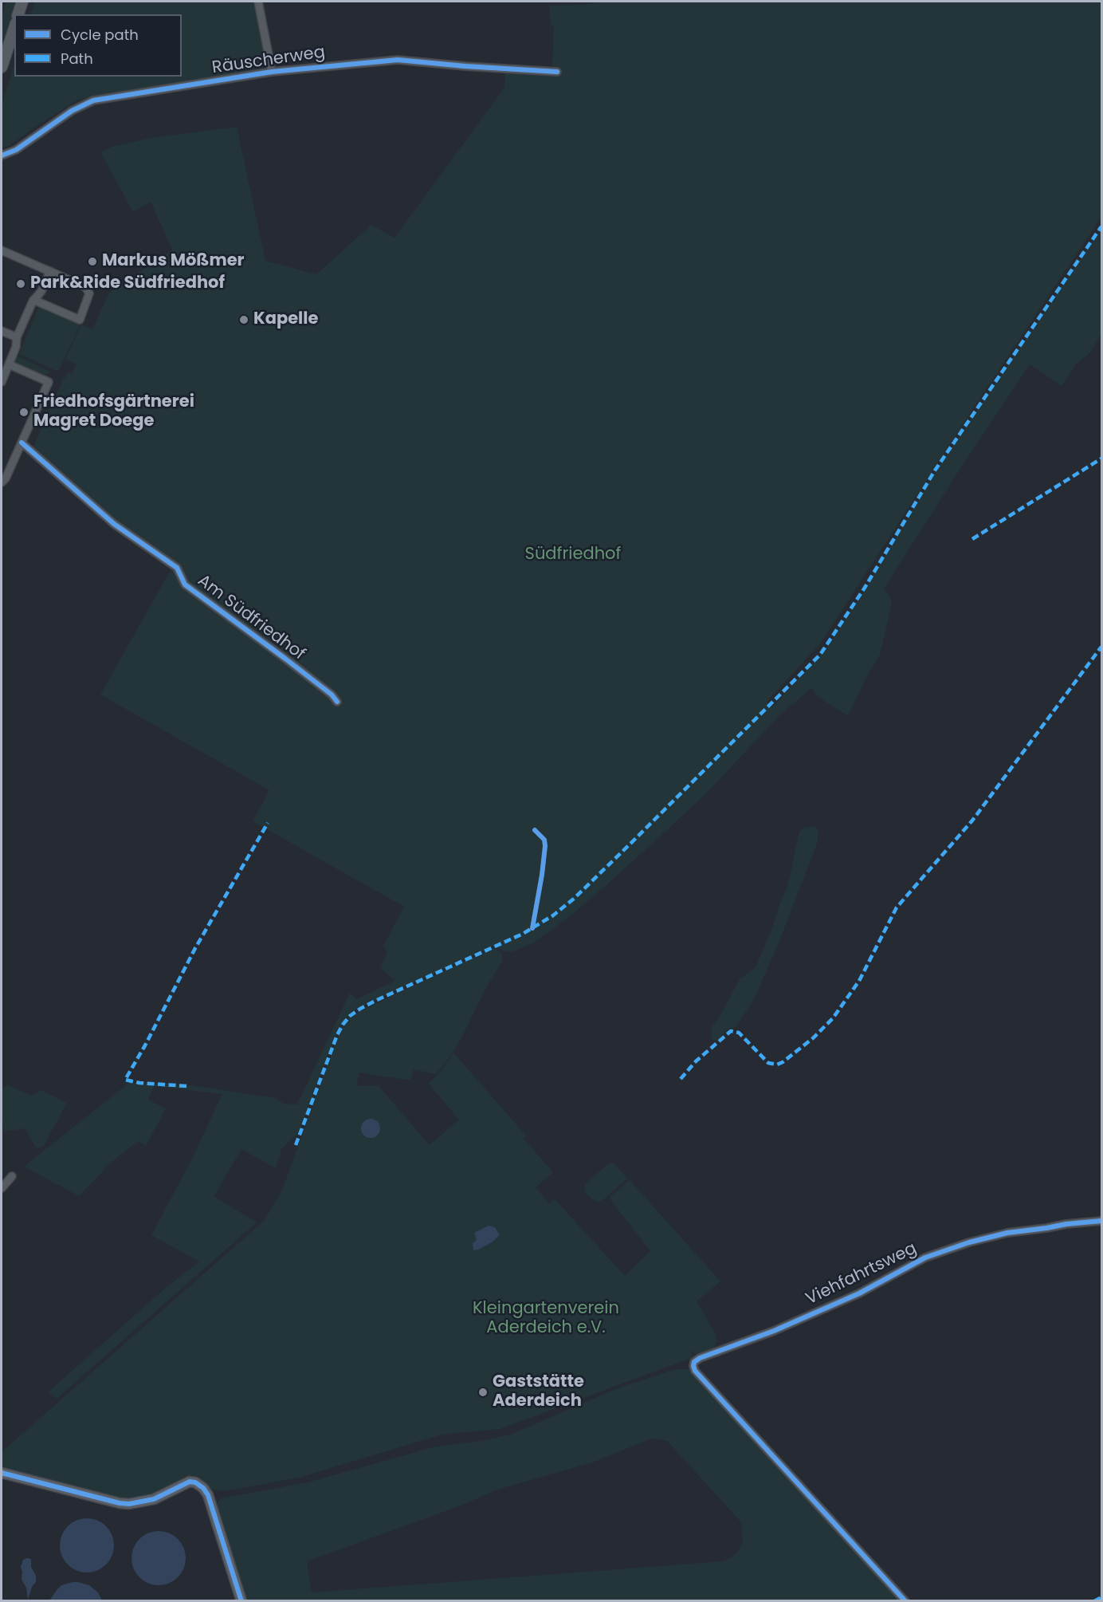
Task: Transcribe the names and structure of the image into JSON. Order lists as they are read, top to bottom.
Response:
{
  "streets": {
    "street": ["Räuscherweg", "Am Südfriedhof", "Viehfahrtsweg"]
  },
  "parks": ["Südfriedhof", "Kleingartenverein Aderdeich e.V."],
  "places": [
    "Markus Mößmer",
    "Park&Ride Südfriedhof",
    "Kapelle",
    "Friedhofsgärtnerei Magret Doege",
    "Gaststätte Aderdeich"
  ],
  "legend": ["Cycle path", "Path"]
}
